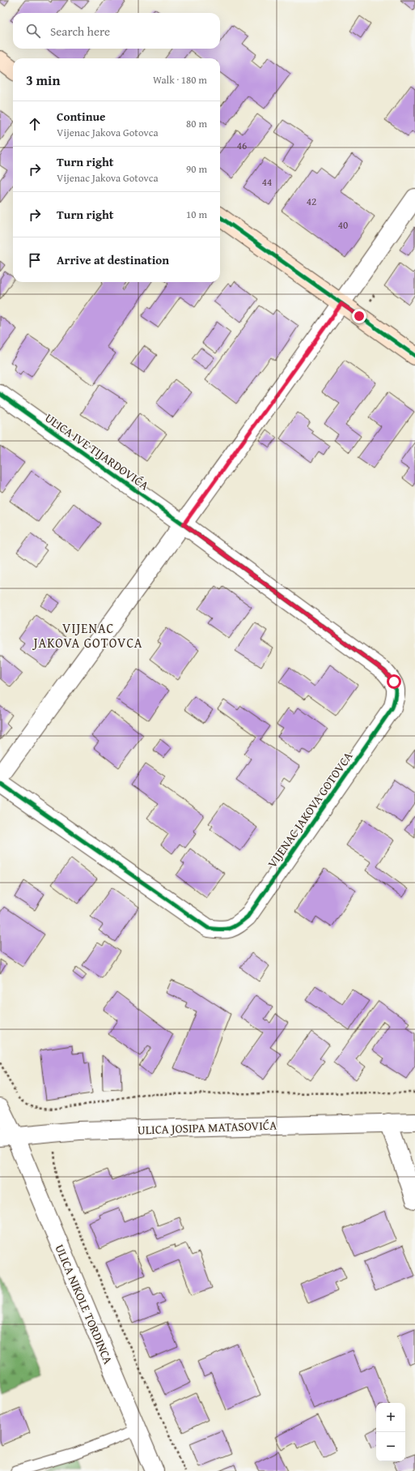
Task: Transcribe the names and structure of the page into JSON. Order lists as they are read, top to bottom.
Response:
{
  "streets": {
    "street": [
      "ULICA IVE TIJARDOVIĆA",
      "VIJENAC JAKOVA GOTOVCA",
      "ULICA JOSIPA MATASOVIĆA",
      "ULICA NIKOLE TORDINCA"
    ]
  },
  "crossings": [
    ["ULICA IVE TIJARDOVIĆA", "VIJENAC JAKOVA GOTOVCA"],
    ["ULICA JOSIPA MATASOVIĆA", "ULICA NIKOLE TORDINCA"]
  ],
  "districts": ["VIJENAC JAKOVA GOTOVCA"],
  "house_numbers": [
    "46",
    "44",
    "42",
    "40"
  ],
  "page": {
    "search": "Search here",
    "heading": ["3 min", "Walk · 180 m"],
    "list": [
      ["Continue", "Vijenac Jakova Gotovca", "80 m"],
      ["Turn right", "Vijenac Jakova Gotovca", "90 m"],
      ["Turn right", "10 m"],
      "Arrive at destination"
    ],
    "map_buttons": ["+", "−"]
  }
}
